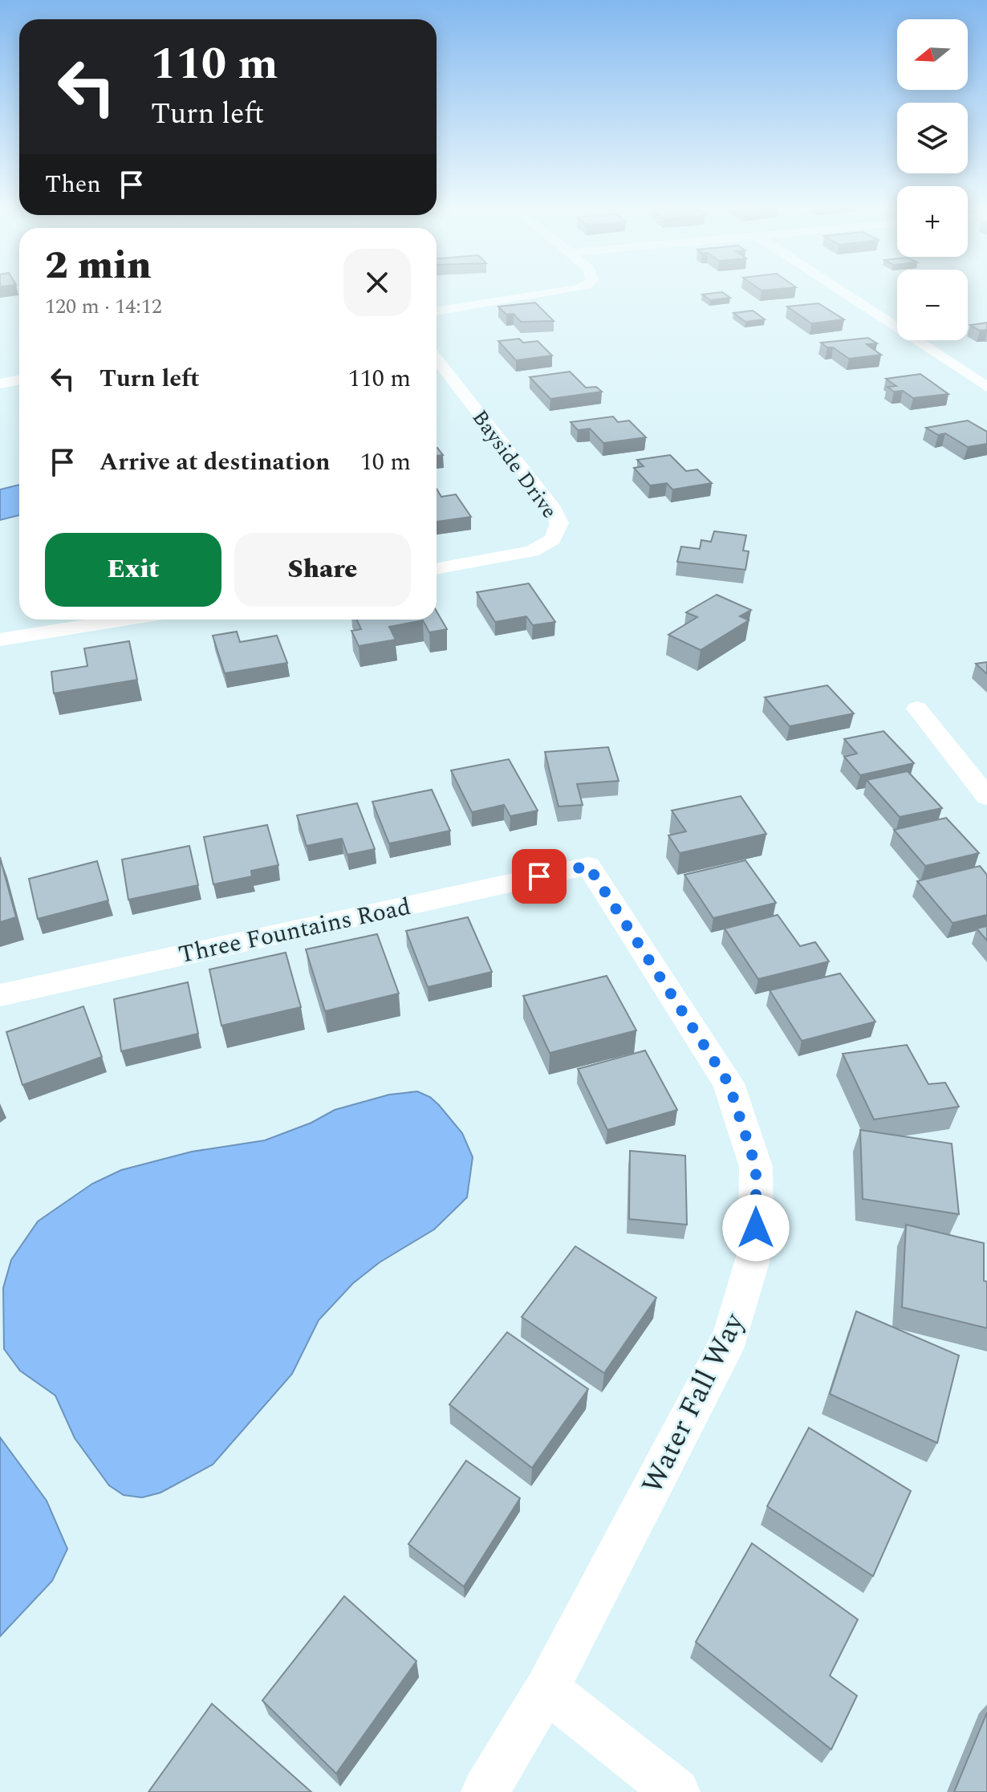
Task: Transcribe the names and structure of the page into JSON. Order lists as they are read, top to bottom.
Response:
{
  "streets": {
    "street": ["Bayside Drive", "Three Fountains Road", "Water Fall Way"]
  },
  "crossings": [
    ["Three Fountains Road", "Water Fall Way"]
  ],
  "north": "left",
  "page": {
    "map_buttons": ["+", "−"],
    "turn": ["110 m", "Turn left"],
    "then": "Then",
    "heading": ["2 min", "120 m · 14:12"],
    "list": [
      {
        "name": "Turn left",
        "value": "110 m"
      },
      {
        "name": "Arrive at destination",
        "value": "10 m"
      }
    ],
    "buttons": ["Exit", "Share"]
  }
}
